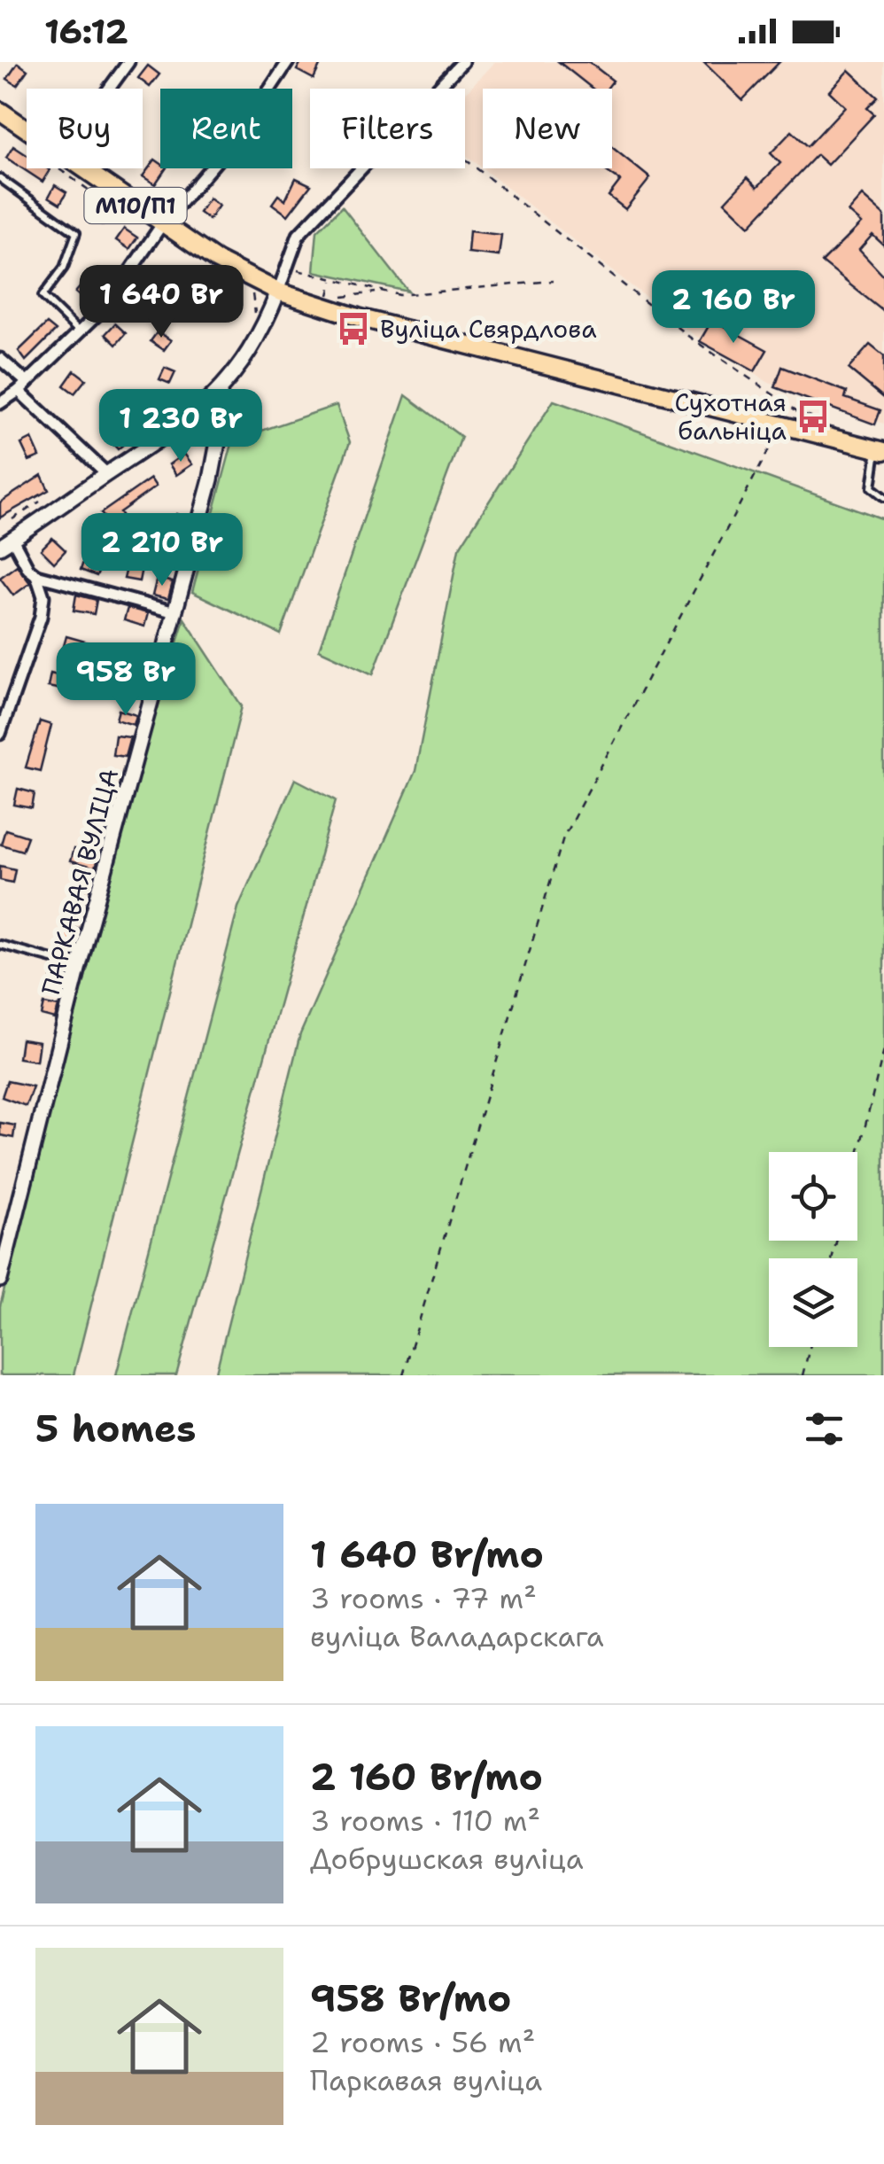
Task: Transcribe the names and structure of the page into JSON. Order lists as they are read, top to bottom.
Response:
{
  "streets": {
    "main road": ["М10/П1"],
    "street": ["ПАРКАВАЯ ВУЛІЦА"]
  },
  "places": {
    "bus stop": ["Вуліца Свярдлова", "Сухотная бальніца"]
  },
  "page": {
    "status": "16:12",
    "chip": [
      "Buy",
      "Rent",
      "Filters",
      "New"
    ],
    "price": [
      "1 640 Br",
      "2 160 Br",
      "1 230 Br",
      "2 210 Br",
      "958 Br"
    ],
    "heading": "5 homes",
    "list": [
      {
        "name": "1 640 Br/mo",
        "note": "3 rooms · 77 m² · вуліца Валадарскага"
      },
      {
        "name": "2 160 Br/mo",
        "note": "3 rooms · 110 m² · Добрушская вуліца"
      },
      {
        "name": "958 Br/mo",
        "note": "2 rooms · 56 m² · Паркавая вуліца"
      }
    ]
  }
}
